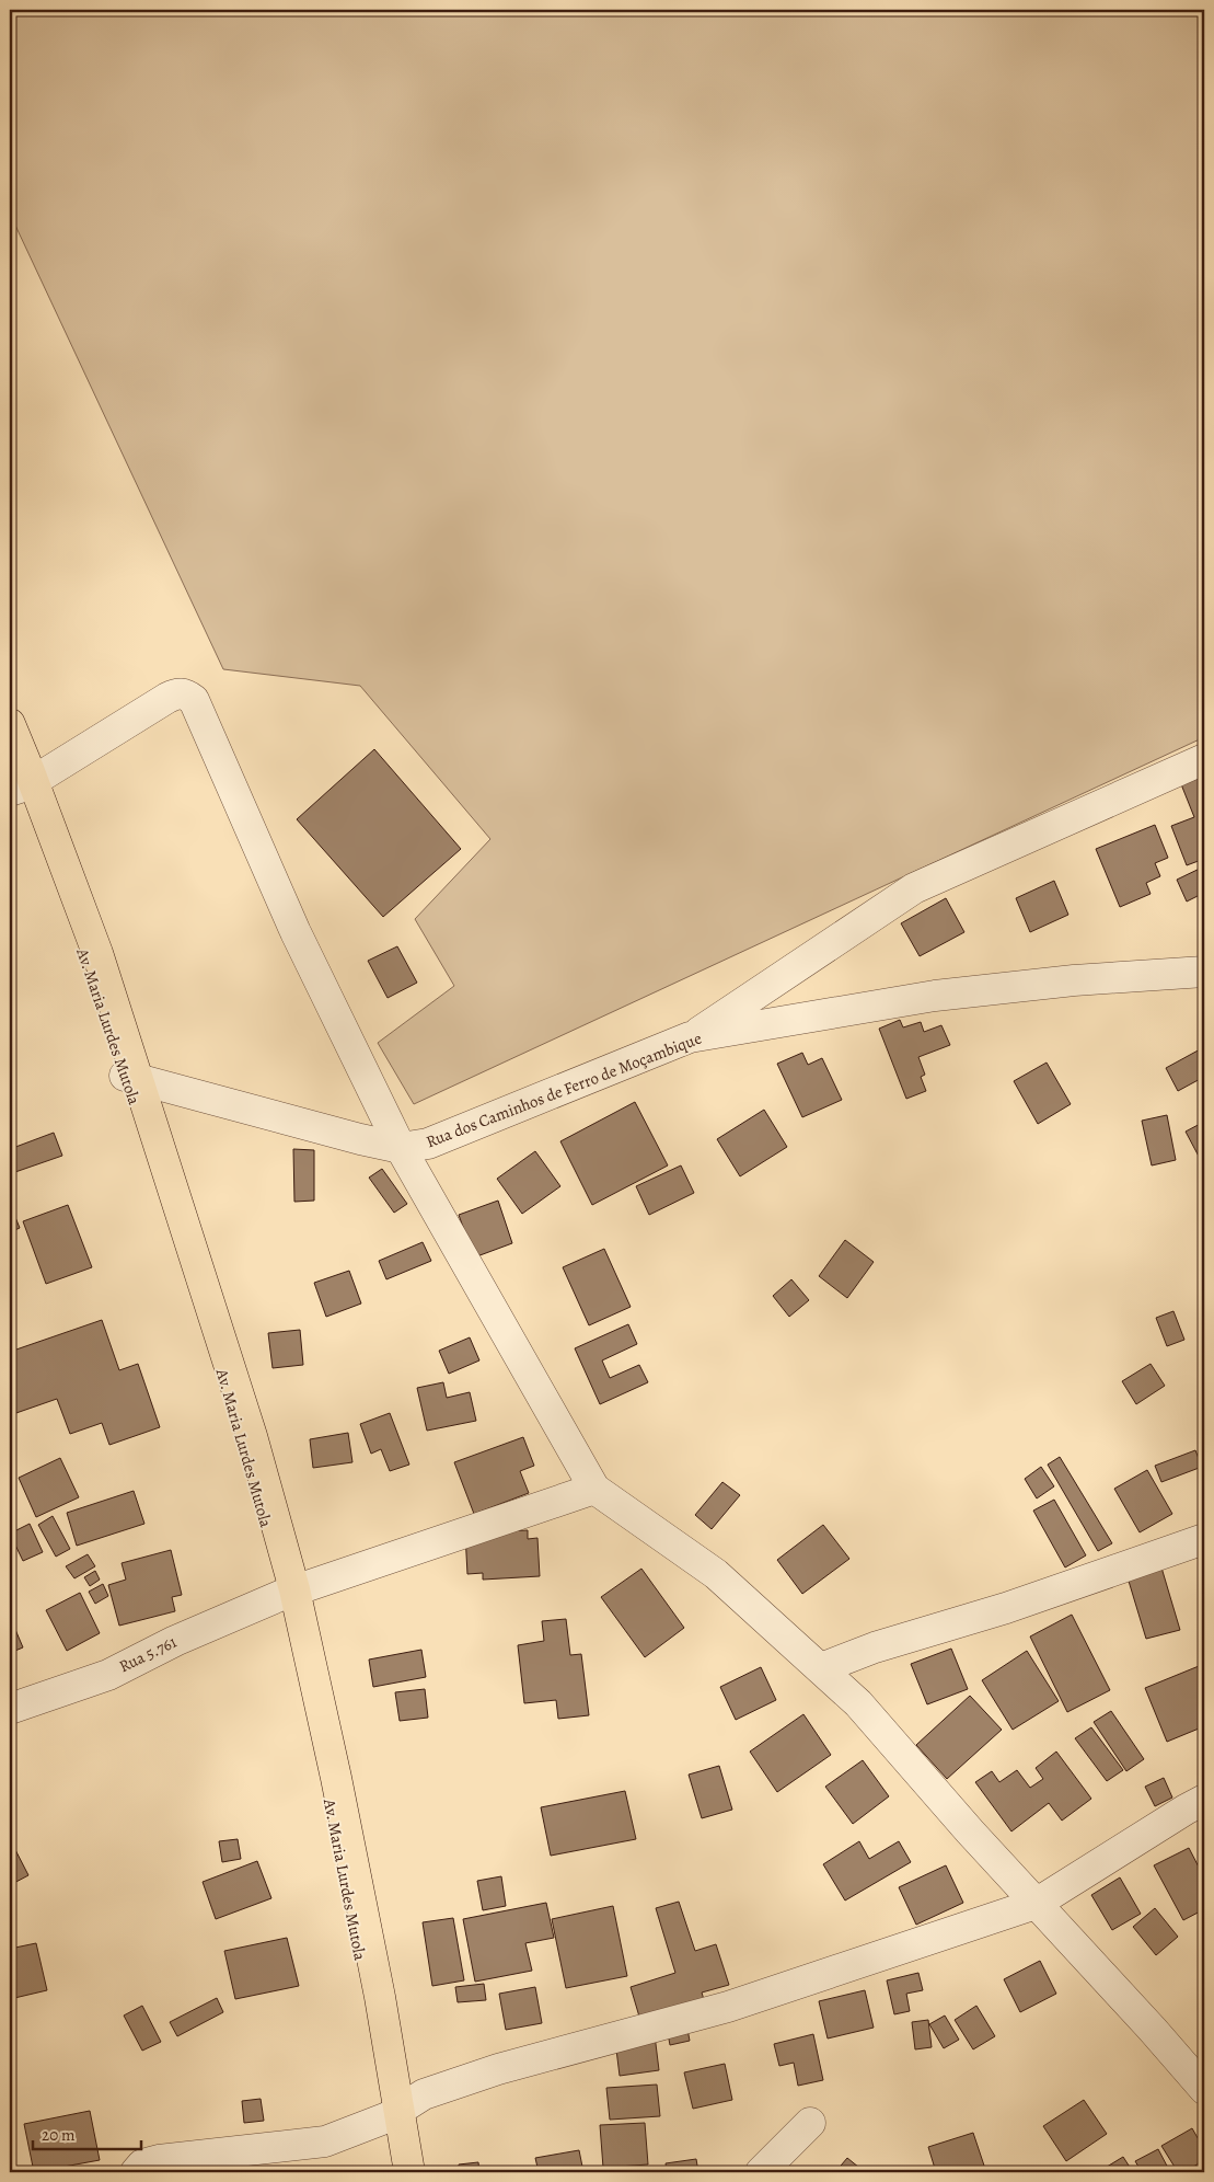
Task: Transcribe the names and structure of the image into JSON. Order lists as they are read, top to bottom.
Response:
{
  "streets": {
    "main road": ["Av. Maria Lurdes Mutola"],
    "street": ["Rua dos Caminhos de Ferro de Moçambique", "Rua 5.761"]
  },
  "crossings": [
    ["Av. Maria Lurdes Mutola", "Rua dos Caminhos de Ferro de Moçambique"],
    ["Av. Maria Lurdes Mutola", "Rua 5.761"]
  ],
  "scale_bar": "20 m"
}
